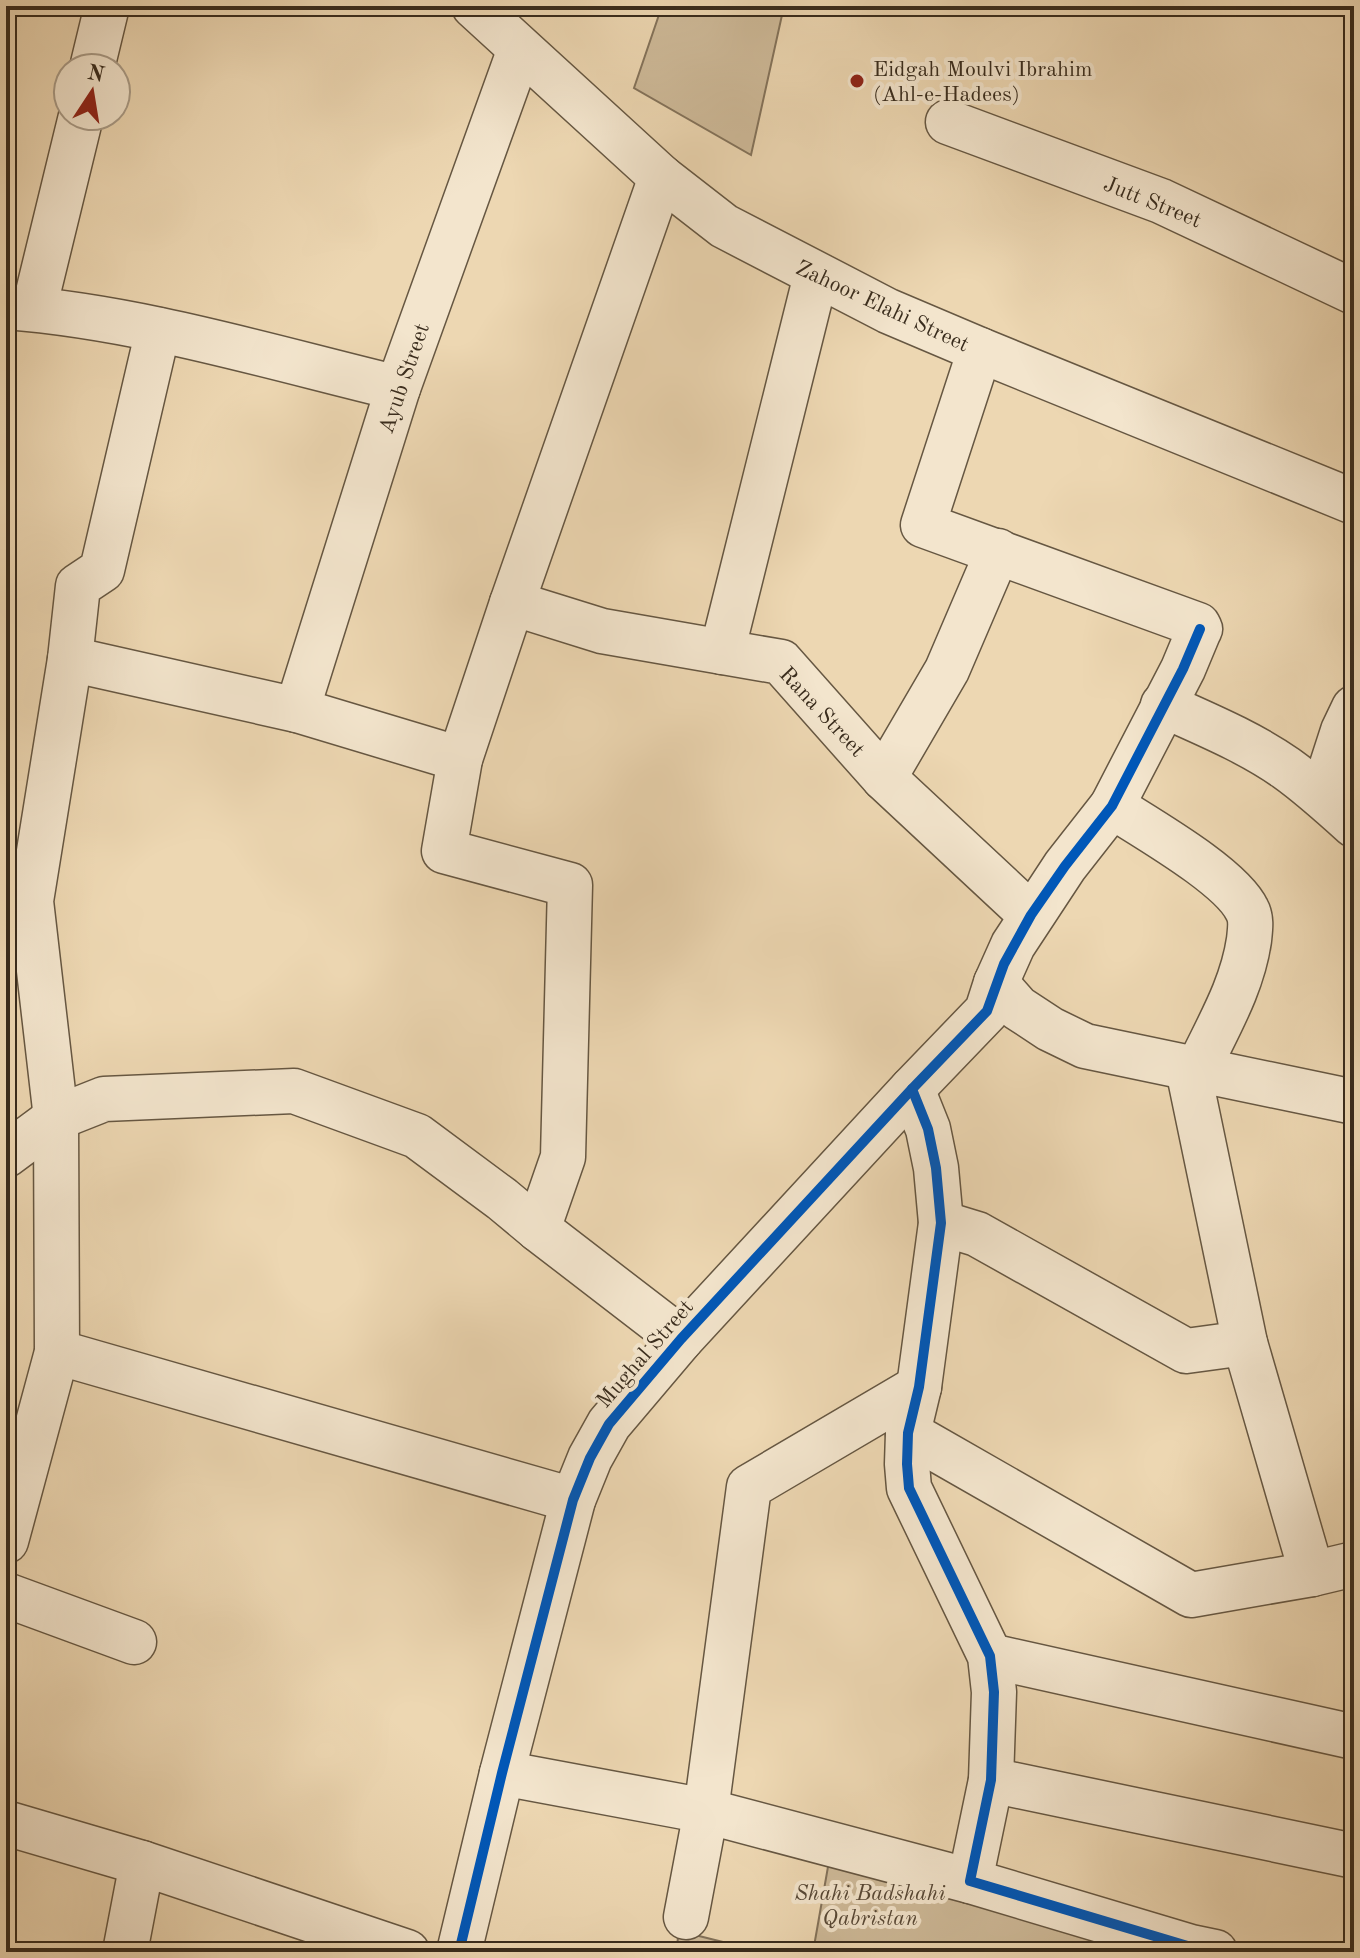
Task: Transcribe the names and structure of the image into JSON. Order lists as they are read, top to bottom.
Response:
{
  "streets": {
    "street": [
      "Jutt Street",
      "Zahoor Elahi Street",
      "Ayub Street",
      "Rana Street",
      "Mughal Street"
    ]
  },
  "crossings": [
    ["Zahoor Elahi Street", "Ayub Street"],
    ["Rana Street", "Mughal Street"]
  ],
  "parks": ["Shahi Badshahi Qabristan"],
  "places": ["Eidgah Moulvi Ibrahim (Ahl-e-Hadees)"],
  "north": "top"
}
